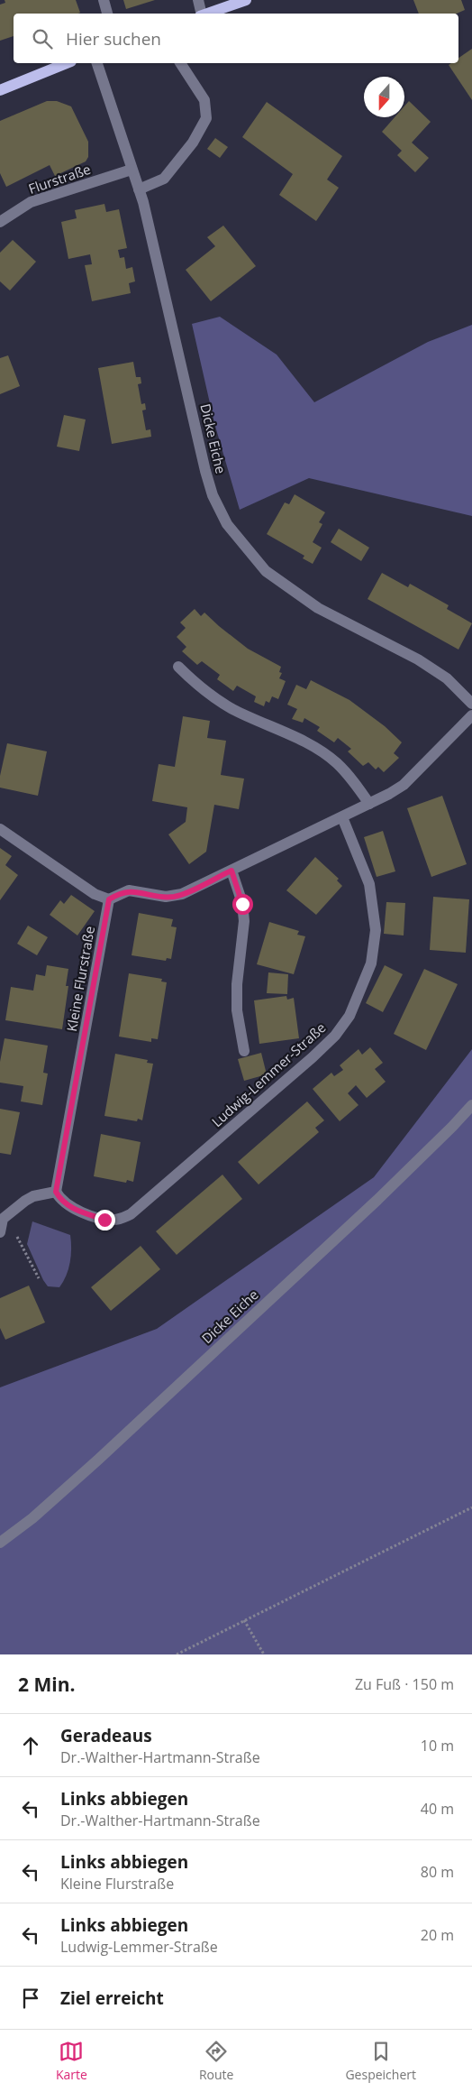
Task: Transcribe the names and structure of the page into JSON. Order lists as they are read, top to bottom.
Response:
{
  "streets": {
    "street": [
      "Flurstraße",
      "Dicke Eiche",
      "Kleine Flurstraße",
      "Ludwig-Lemmer-Straße"
    ]
  },
  "crossings": [
    ["Flurstraße", "Dicke Eiche"],
    ["Kleine Flurstraße", "Ludwig-Lemmer-Straße"]
  ],
  "north": "bottom",
  "page": {
    "search": "Hier suchen",
    "heading": ["2 Min.", "Zu Fuß · 150 m"],
    "list": [
      ["Geradeaus", "Dr.-Walther-Hartmann-Straße", "10 m"],
      ["Links abbiegen", "Dr.-Walther-Hartmann-Straße", "40 m"],
      ["Links abbiegen", "Kleine Flurstraße", "80 m"],
      ["Links abbiegen", "Ludwig-Lemmer-Straße", "20 m"],
      "Ziel erreicht"
    ],
    "nav": ["Karte", "Route", "Gespeichert"]
  }
}
